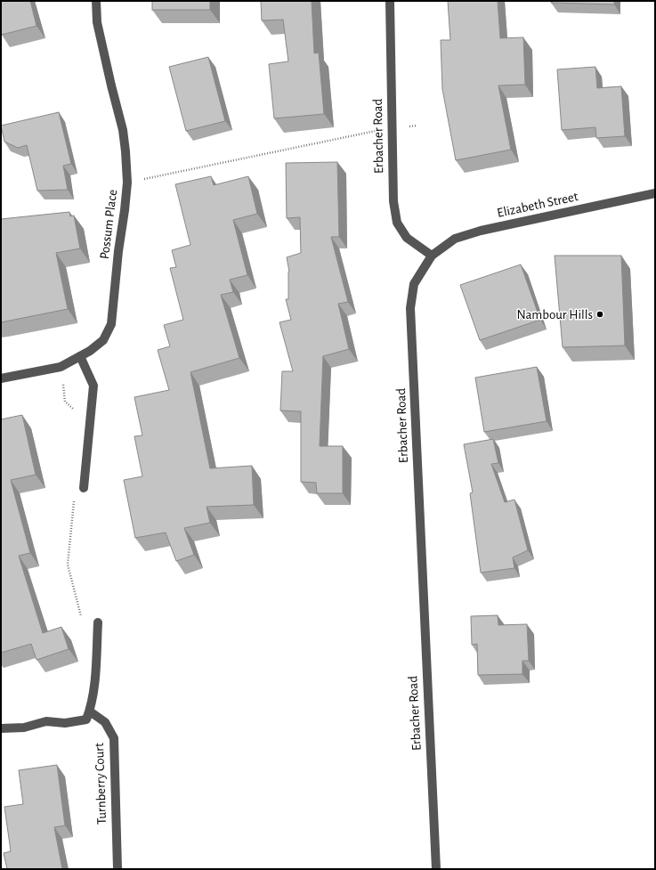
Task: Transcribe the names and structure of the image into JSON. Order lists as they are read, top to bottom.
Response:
{
  "streets": {
    "street": [
      "Erbacher Road",
      "Elizabeth Street",
      "Possum Place",
      "Turnberry Court"
    ]
  },
  "crossings": [
    ["Erbacher Road", "Elizabeth Street"]
  ],
  "places": ["Nambour Hills"]
}
